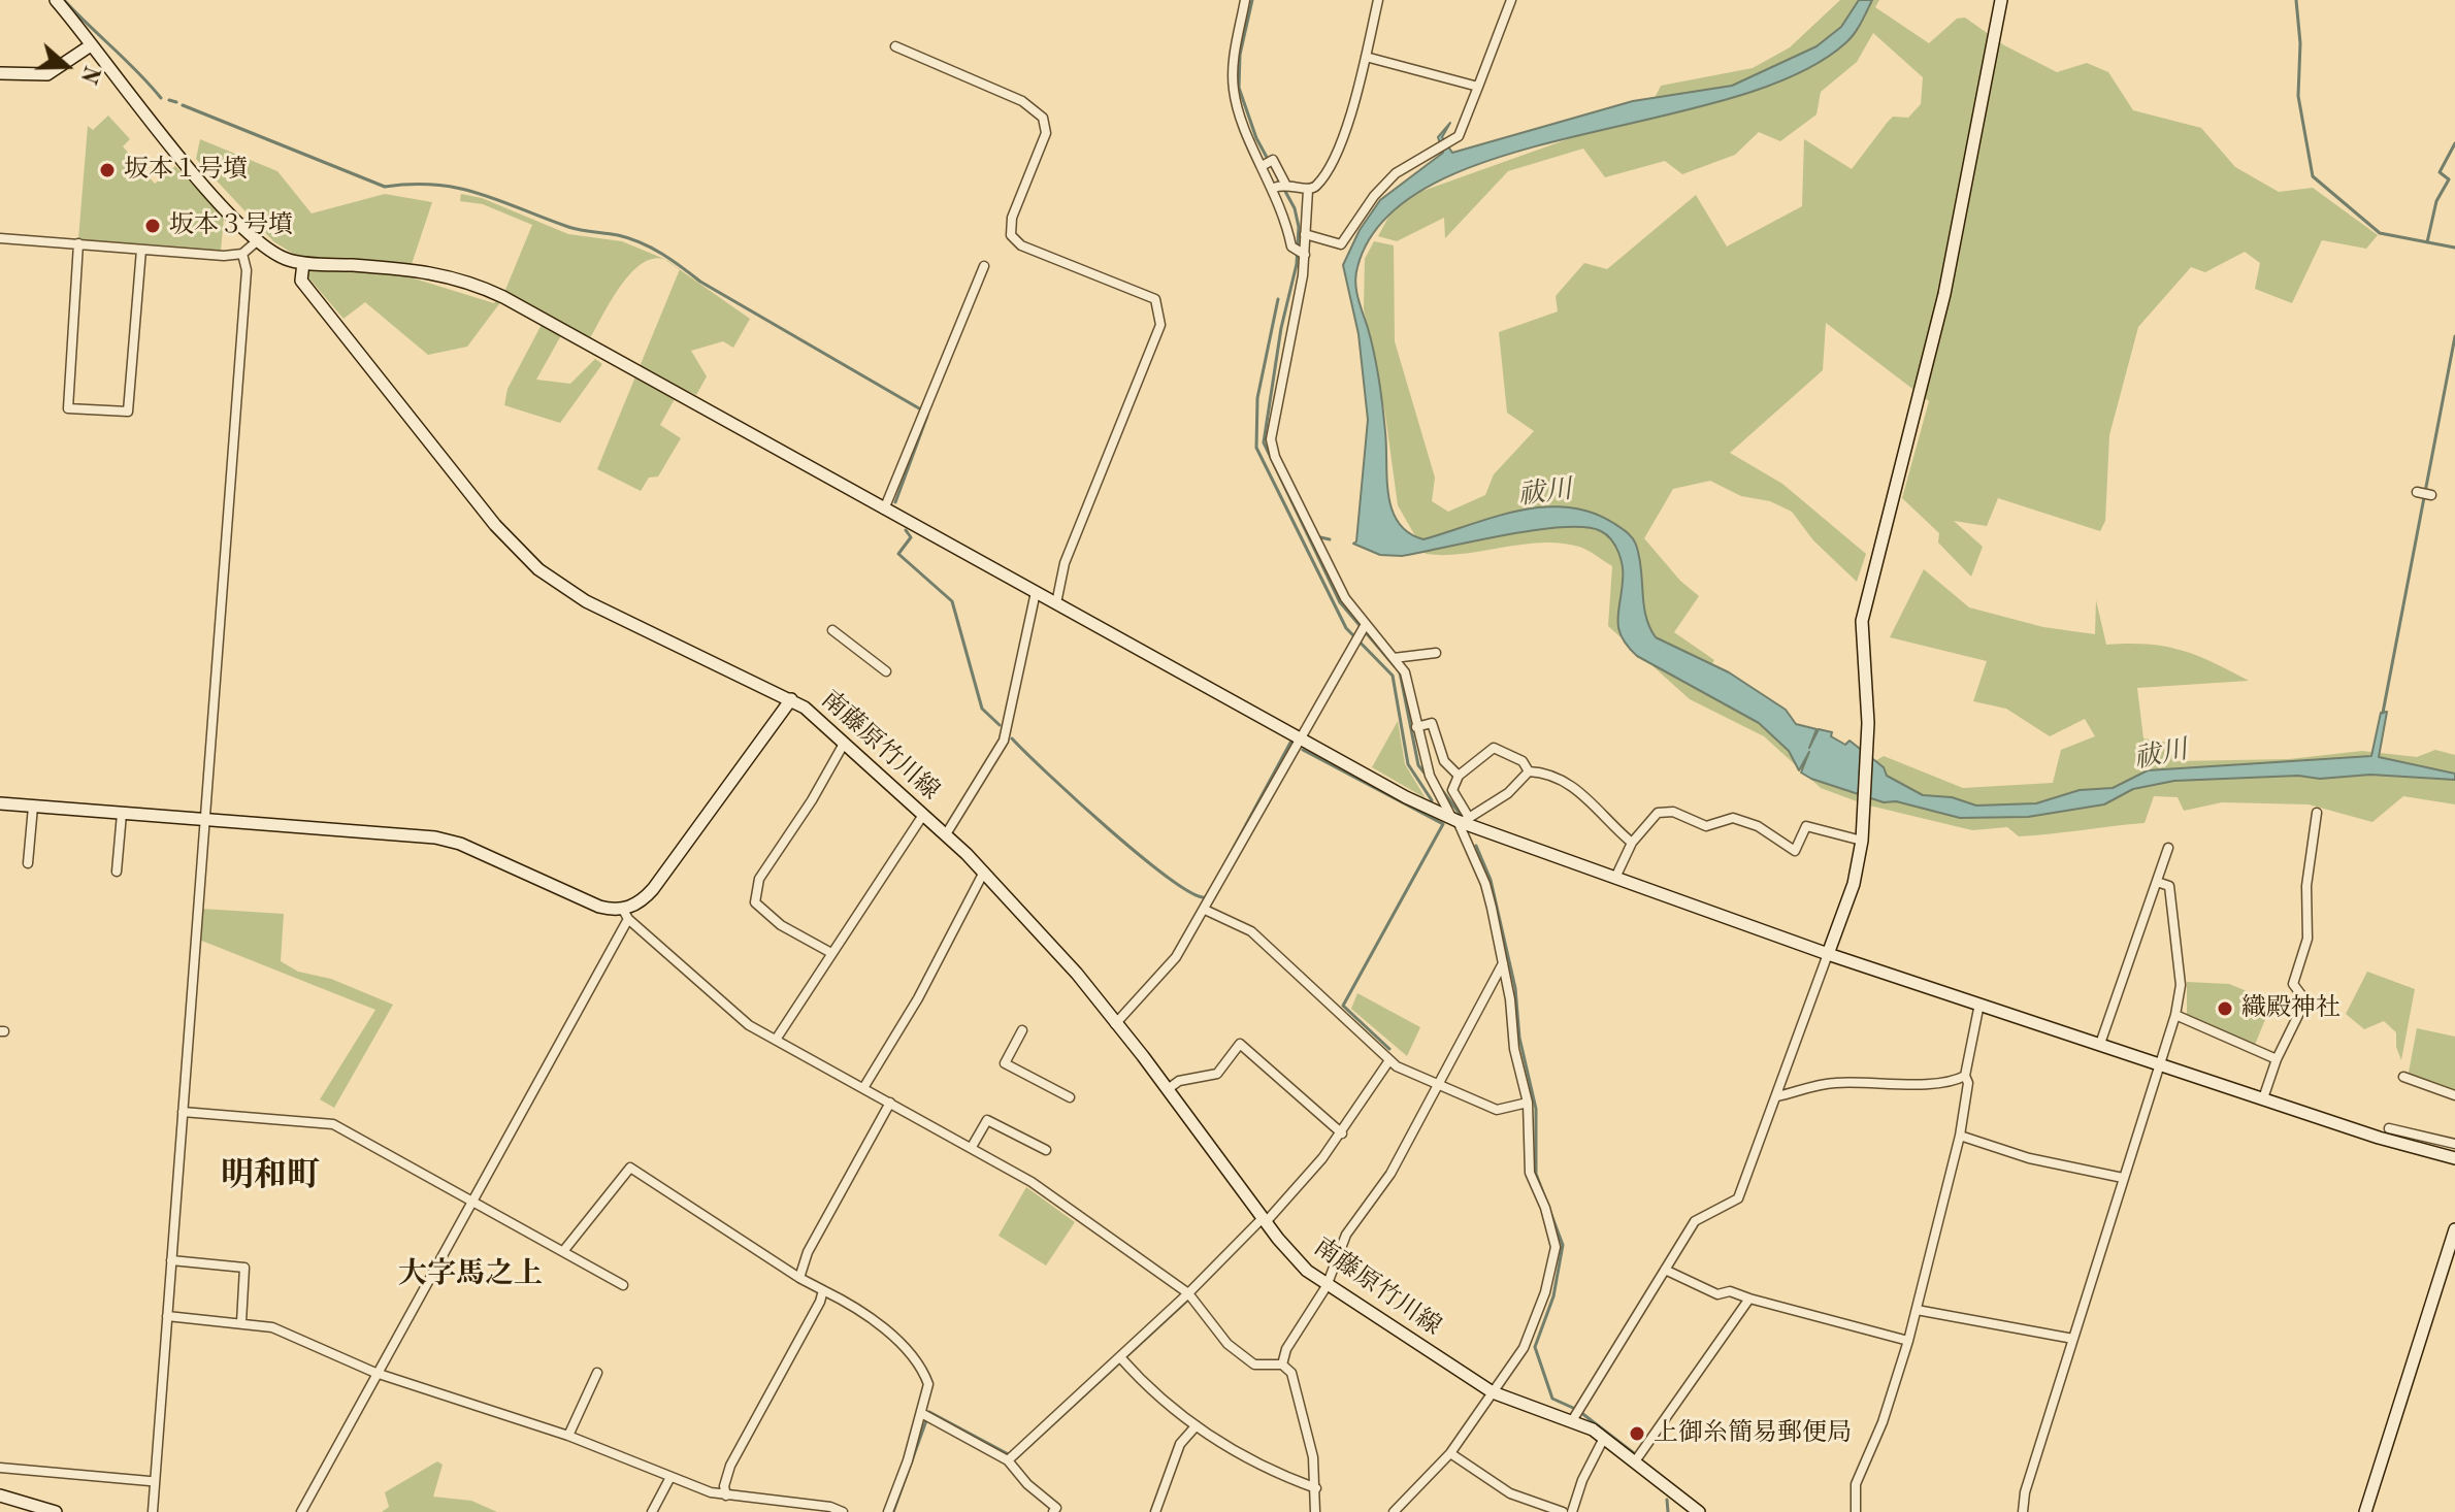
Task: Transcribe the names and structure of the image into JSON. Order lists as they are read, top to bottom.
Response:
{
  "streets": {
    "street": ["南藤原竹川線"]
  },
  "districts": ["明和町", "大字馬之上"],
  "water": ["祓川"],
  "places": [
    "坂本１号墳",
    "坂本３号墳",
    "織殿神社",
    "上御糸簡易郵便局"
  ],
  "north": "right"
}
